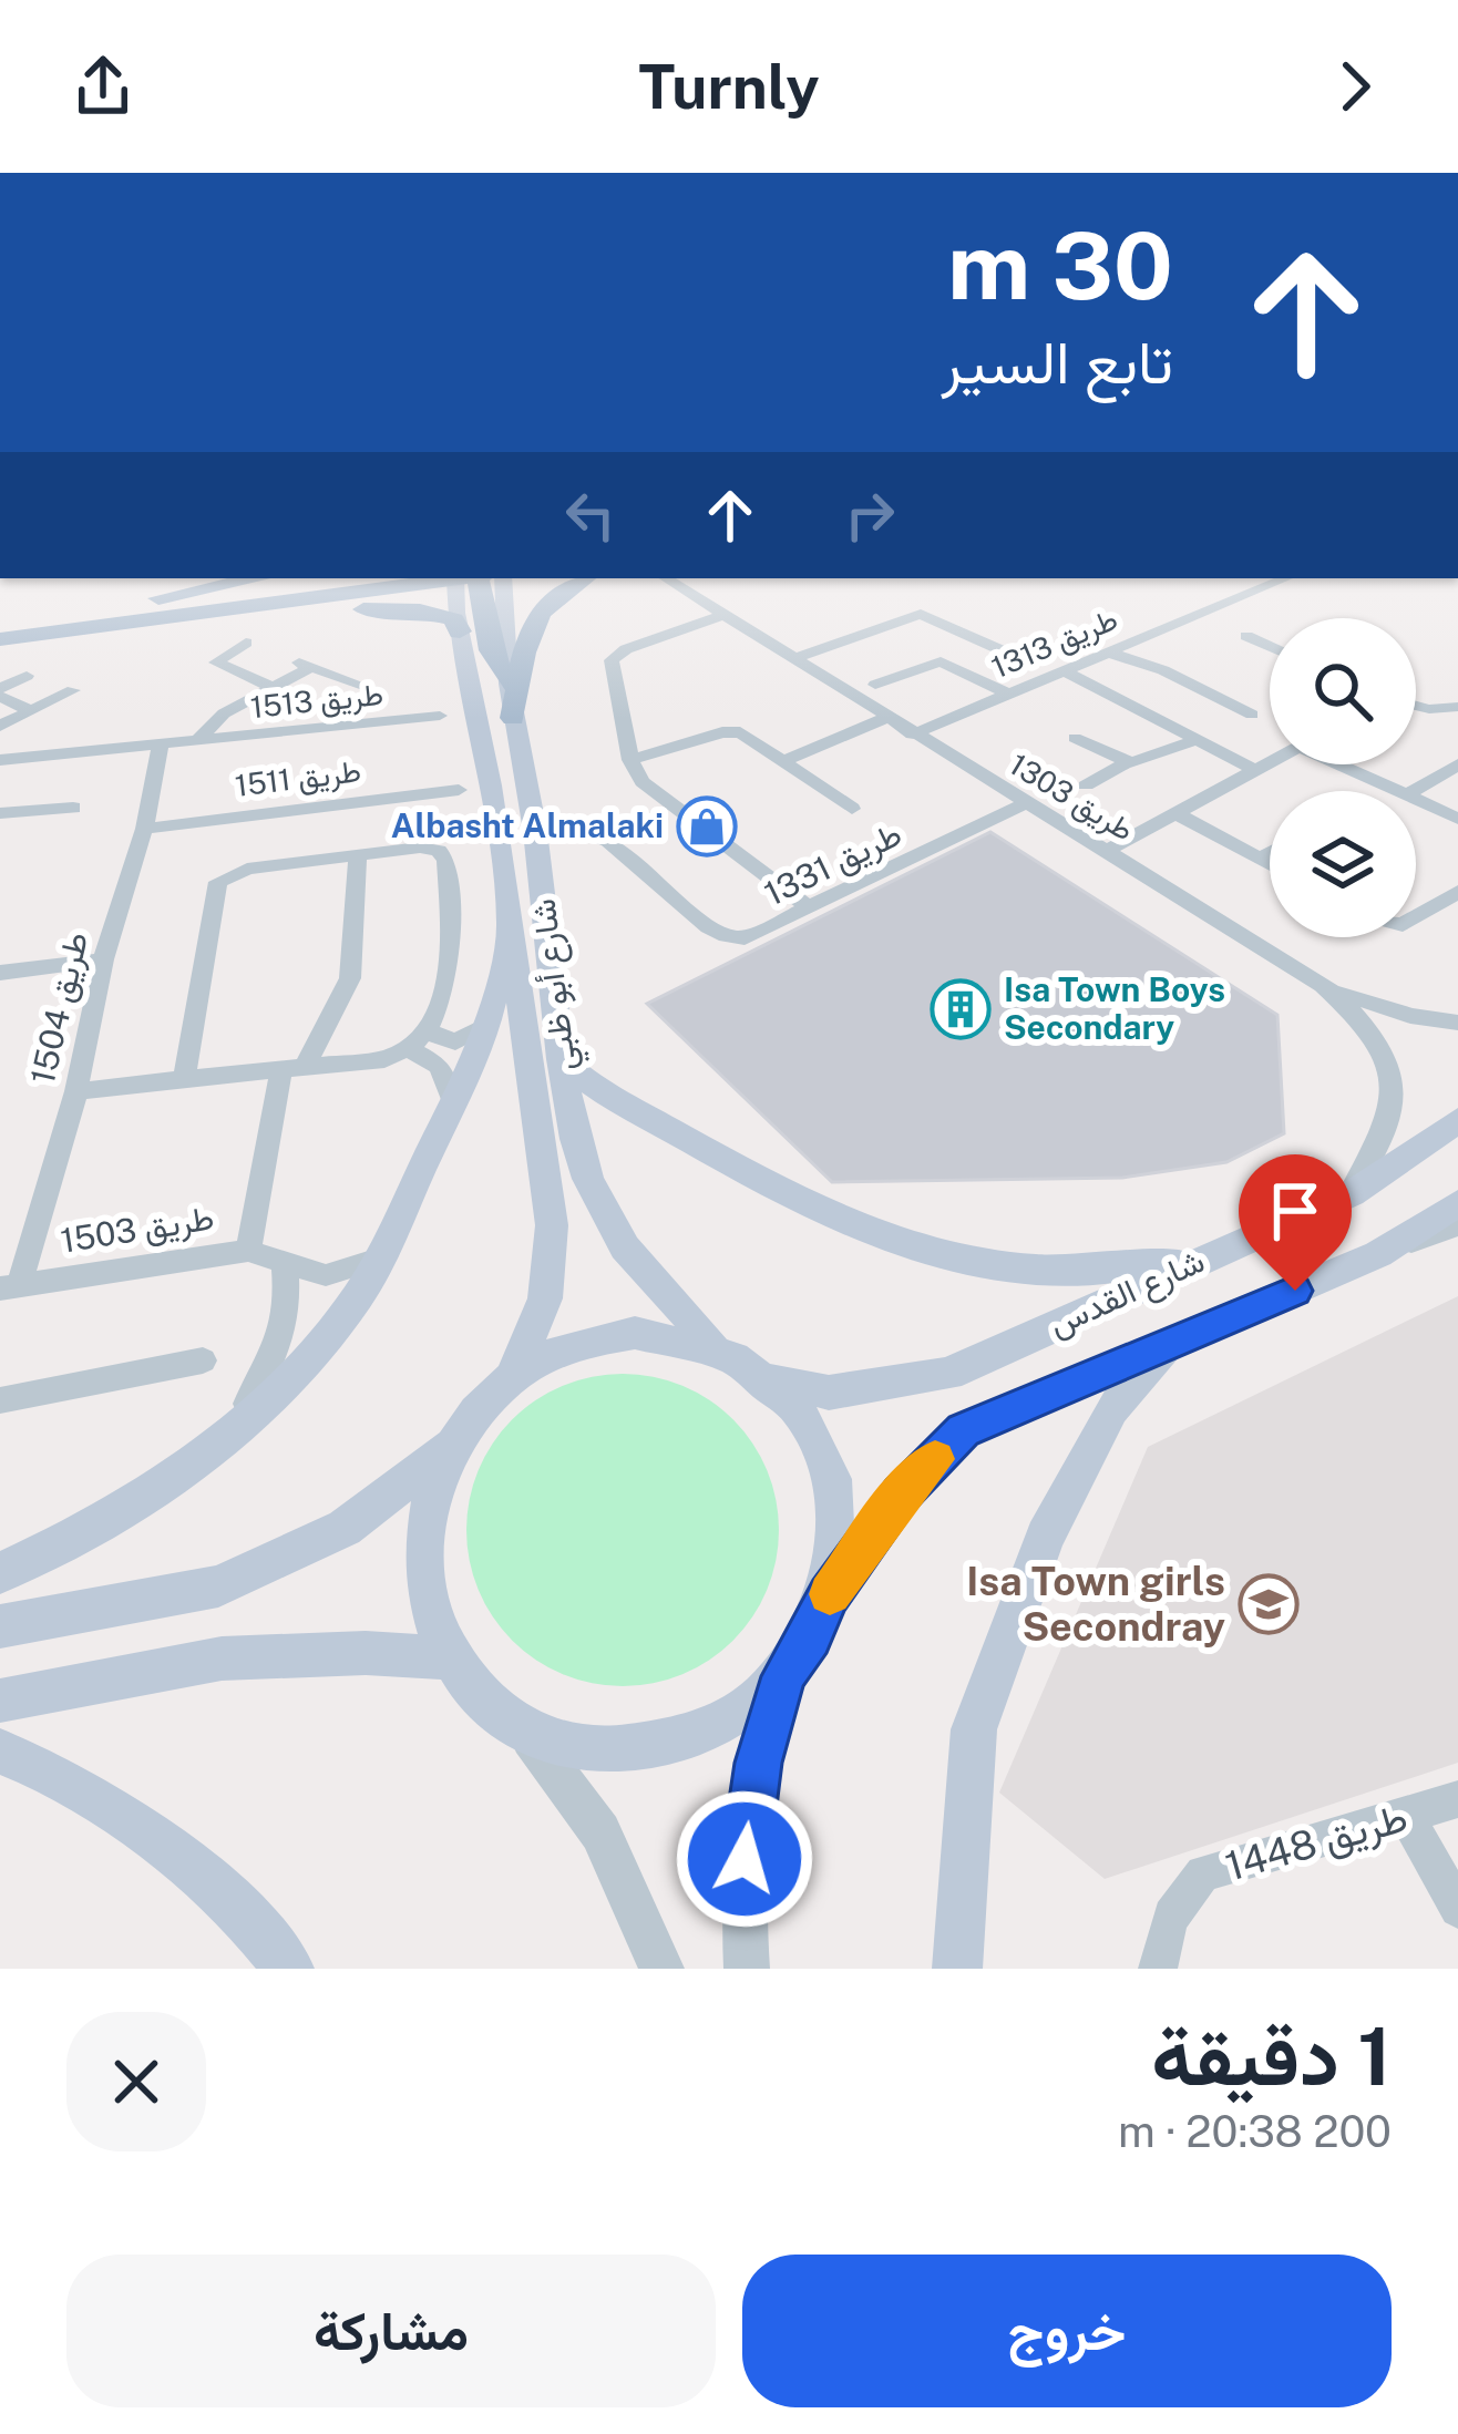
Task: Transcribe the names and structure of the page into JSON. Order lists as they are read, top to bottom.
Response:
{
  "streets": {
    "main road": ["شارع أبو ظبي", "شارع القدس"],
    "street": [
      "طريق 1313",
      "طريق 1513",
      "طريق 1511",
      "طريق 1303",
      "طريق 1331",
      "طريق 1504",
      "طريق 1503",
      "طريق 1448"
    ]
  },
  "crossings": [
    ["طريق 1313", "طريق 1303"],
    ["طريق 1513", "طريق 1504"],
    ["طريق 1511", "طريق 1504"],
    ["طريق 1303", "طريق 1331"],
    ["طريق 1303", "شارع القدس"],
    ["طريق 1331", "شارع أبو ظبي"],
    ["شارع أبو ظبي", "شارع القدس"],
    ["طريق 1504", "طريق 1503"]
  ],
  "places": {
    "shop": ["Albasht Almalaki"],
    "building": ["Isa Town Boys Secondary"],
    "school or university": ["Isa Town girls Secondray"]
  },
  "page": {
    "header": "Turnly",
    "turn": ["30 m", "تابع السير"],
    "heading": ["1 دقيقة", "200 m · 20:38"],
    "buttons": ["خروج", "مشاركة"]
  }
}
